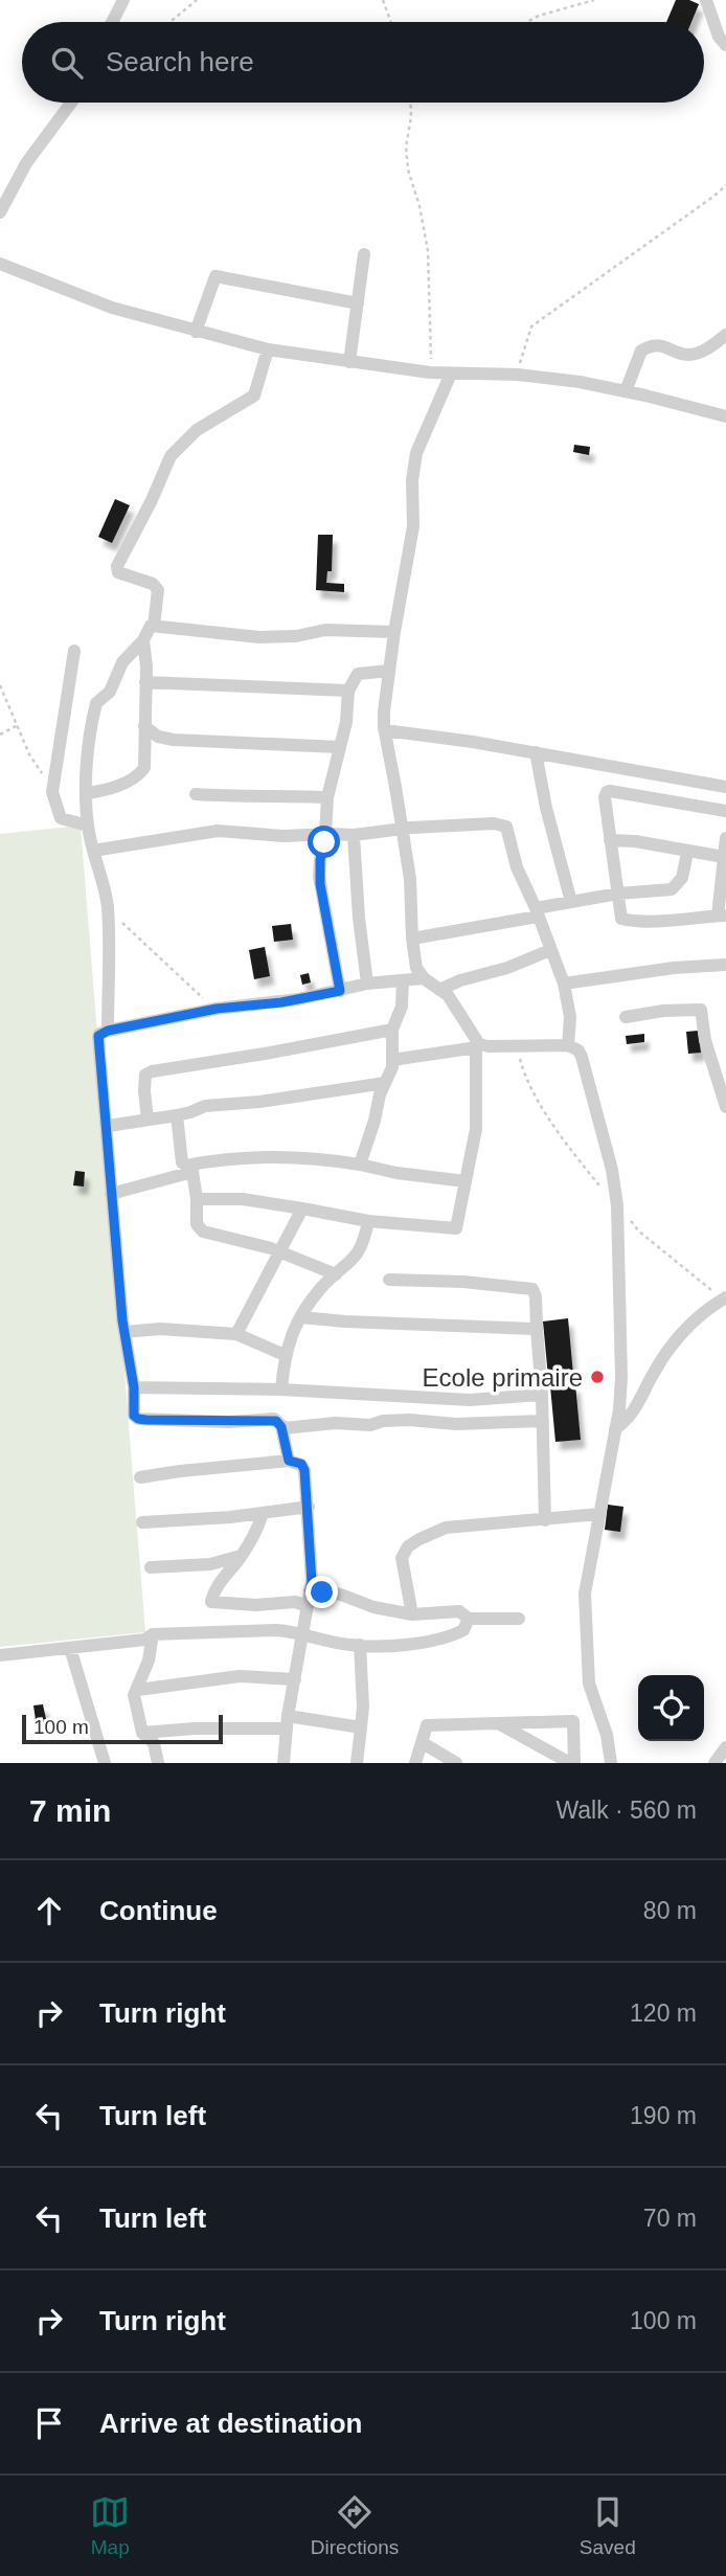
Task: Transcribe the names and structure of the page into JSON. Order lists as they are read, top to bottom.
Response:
{
  "places": ["Ecole primaire"],
  "scale_bar": "100 m",
  "page": {
    "search": "Search here",
    "scale": "100 m",
    "heading": ["7 min", "Walk · 560 m"],
    "list": [
      ["Continue", "80 m"],
      ["Turn right", "120 m"],
      ["Turn left", "190 m"],
      ["Turn left", "70 m"],
      ["Turn right", "100 m"],
      "Arrive at destination"
    ],
    "nav": ["Map", "Directions", "Saved"]
  }
}
